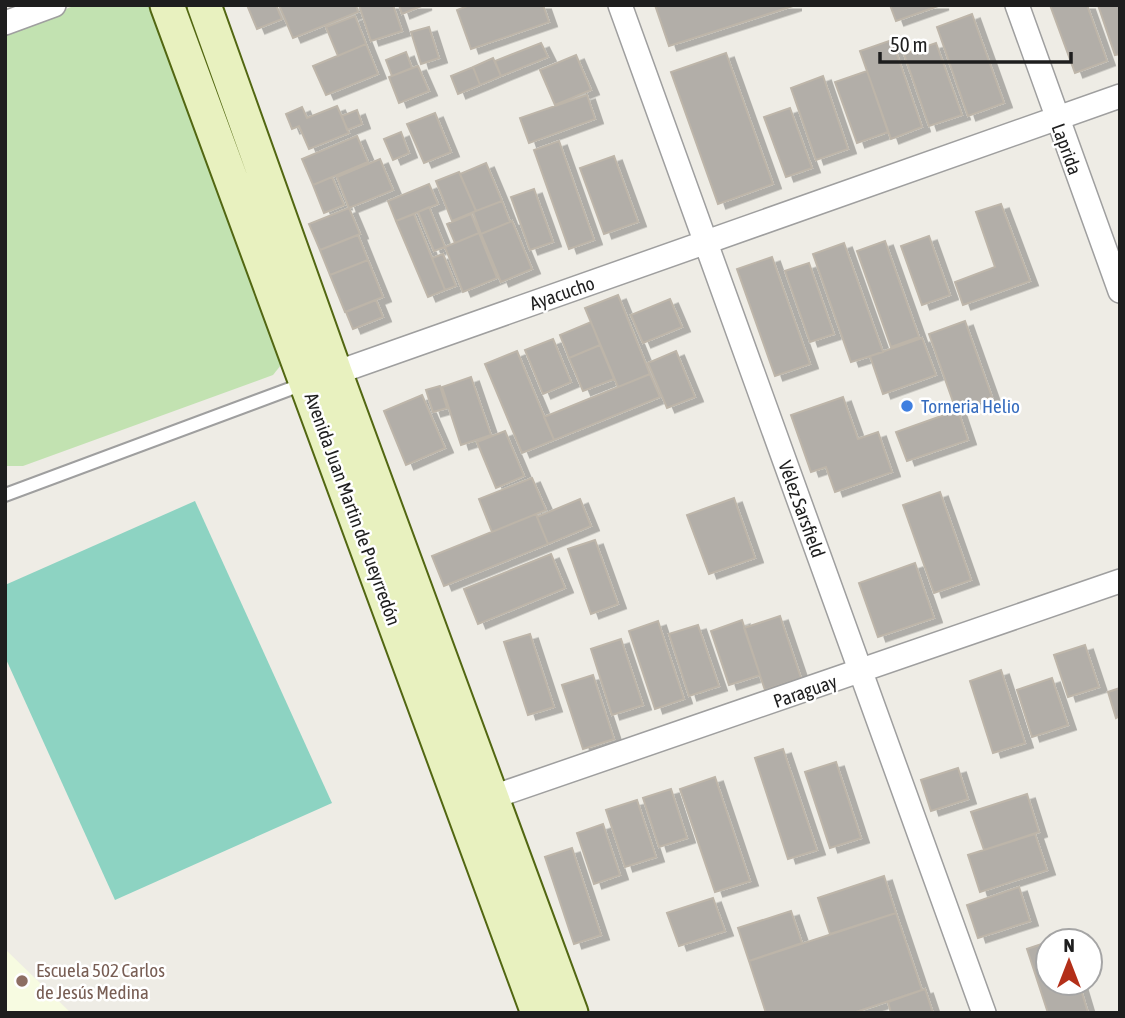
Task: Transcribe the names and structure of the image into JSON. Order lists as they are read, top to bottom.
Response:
{
  "streets": {
    "main road": ["Avenida Juan Martin de Pueyrredón"],
    "street": [
      "Laprida",
      "Ayacucho",
      "Vélez Sarsfield",
      "Paraguay"
    ]
  },
  "crossings": [
    ["Laprida", "Ayacucho"],
    ["Ayacucho", "Avenida Juan Martin de Pueyrredón"],
    ["Ayacucho", "Vélez Sarsfield"],
    ["Avenida Juan Martin de Pueyrredón", "Paraguay"],
    ["Vélez Sarsfield", "Paraguay"]
  ],
  "places": ["Torneria Helio", "Escuela 502 Carlos de Jesús Medina"],
  "scale_bar": "50 m",
  "north": "top"
}
